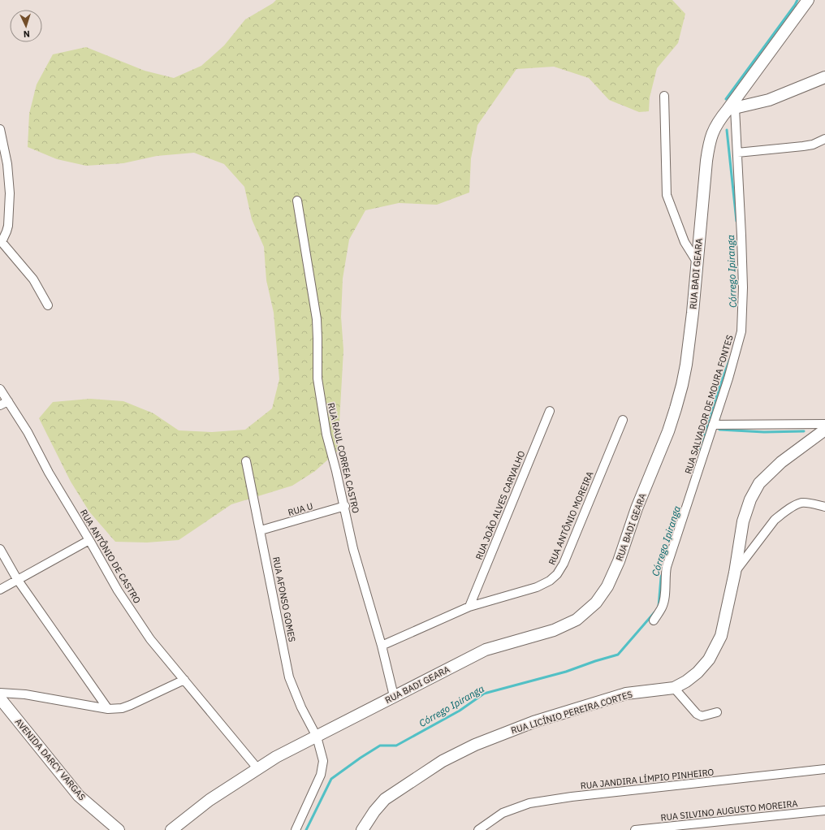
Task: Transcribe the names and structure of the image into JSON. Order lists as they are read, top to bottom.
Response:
{
  "streets": {
    "street": [
      "RUA BADI GEARA",
      "RUA SALVADOR DE MOURA FONTES",
      "RUA RAUL CORREA CASTRO",
      "RUA JOÃO ALVES CARVALHO",
      "RUA U",
      "RUA ANTÔNIO MOREIRA",
      "RUA ANTÔNIO DE CASTRO",
      "RUA AFONSO GOMES",
      "RUA LICÍNIO PEREIRA CORTES",
      "AVENIDA DARCY VARGAS",
      "RUA JANDIRA LÍMPIO PINHEIRO",
      "RUA SILVINO AUGUSTO MOREIRA"
    ]
  },
  "crossings": [
    ["RUA BADI GEARA", "RUA SALVADOR DE MOURA FONTES"],
    ["RUA BADI GEARA", "RUA RAUL CORREA CASTRO"],
    ["RUA BADI GEARA", "RUA ANTÔNIO DE CASTRO"],
    ["RUA BADI GEARA", "RUA AFONSO GOMES"],
    ["RUA RAUL CORREA CASTRO", "RUA U"],
    ["RUA RAUL CORREA CASTRO", "RUA ANTÔNIO MOREIRA"],
    ["RUA JOÃO ALVES CARVALHO", "RUA ANTÔNIO MOREIRA"],
    ["RUA U", "RUA AFONSO GOMES"]
  ],
  "water": ["Córrego Ipiranga"],
  "north": "bottom"
}
